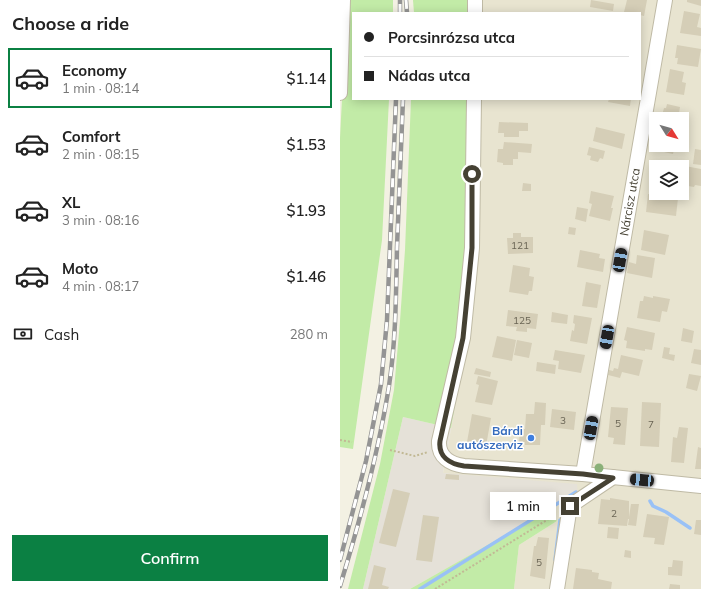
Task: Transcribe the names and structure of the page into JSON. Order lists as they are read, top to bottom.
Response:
{
  "streets": {
    "street": ["Nárcisz utca"]
  },
  "places": ["Bárdi autószerviz"],
  "house_numbers": [
    "121",
    "125",
    "3",
    "5",
    "7",
    "2",
    "5"
  ],
  "north": "bottom right",
  "page": {
    "heading": "Choose a ride",
    "banner": ["Porcsinrózsa utca", "Nádas utca"],
    "list": [
      {
        "name": "Economy",
        "note": "1 min · 08:14",
        "value": "$1.14"
      },
      {
        "name": "Comfort",
        "note": "2 min · 08:15",
        "value": "$1.53"
      },
      {
        "name": "XL",
        "note": "3 min · 08:16",
        "value": "$1.93"
      },
      {
        "name": "Moto",
        "note": "4 min · 08:17",
        "value": "$1.46"
      }
    ],
    "pay": ["Cash", "280 m"],
    "bubble": "1 min",
    "buttons": "Confirm"
  }
}
